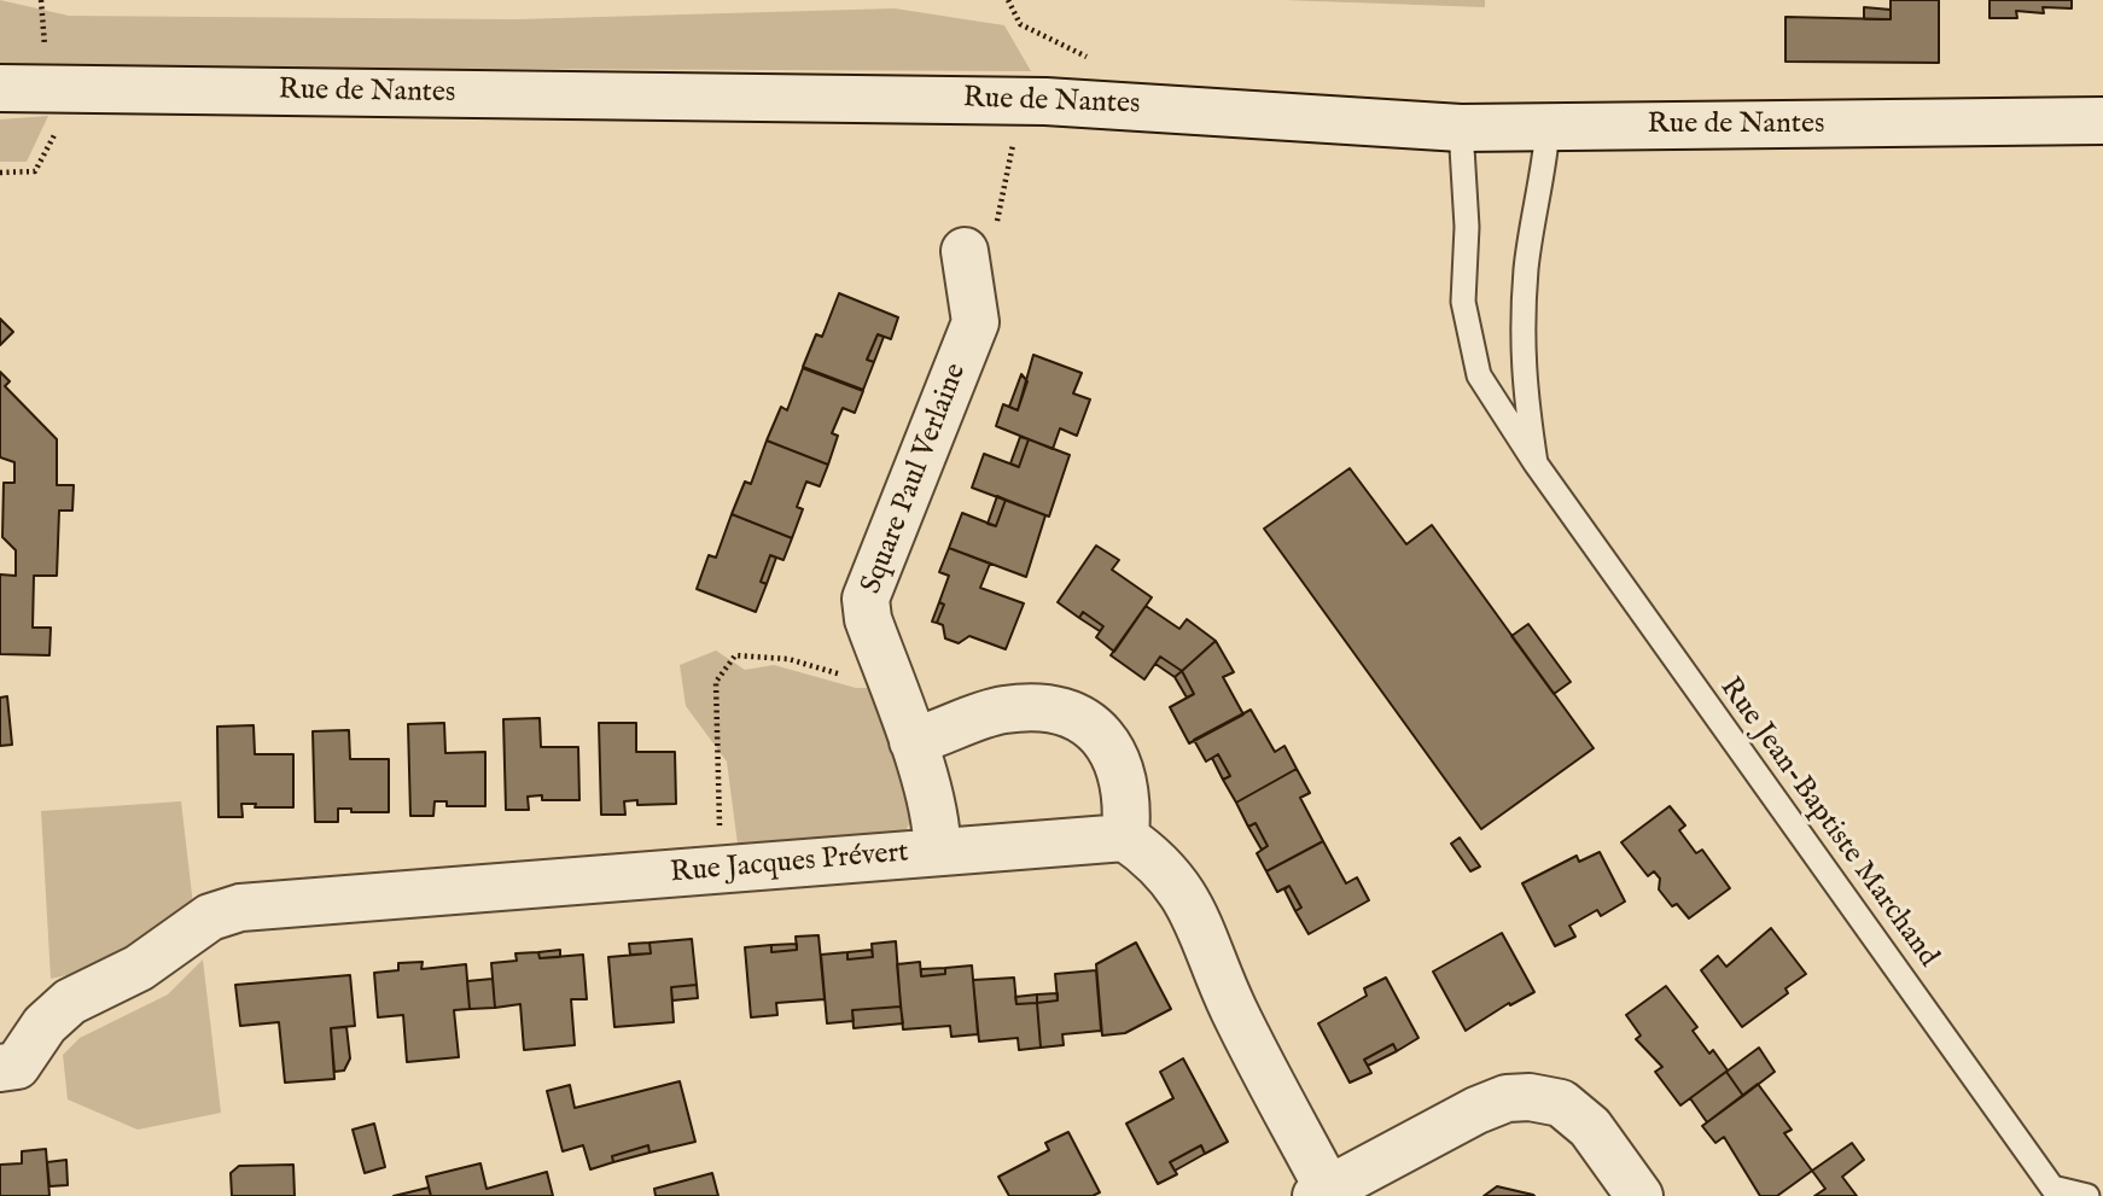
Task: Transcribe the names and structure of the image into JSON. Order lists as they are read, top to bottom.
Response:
{
  "streets": {
    "street": ["Rue de Nantes", "Square Paul Verlaine", "Rue Jacques Prévert"],
    "lane": ["Rue Jean-Baptiste Marchand"]
  },
  "crossings": [
    ["Rue de Nantes", "Rue Jean-Baptiste Marchand"],
    ["Square Paul Verlaine", "Rue Jacques Prévert"]
  ]
}
